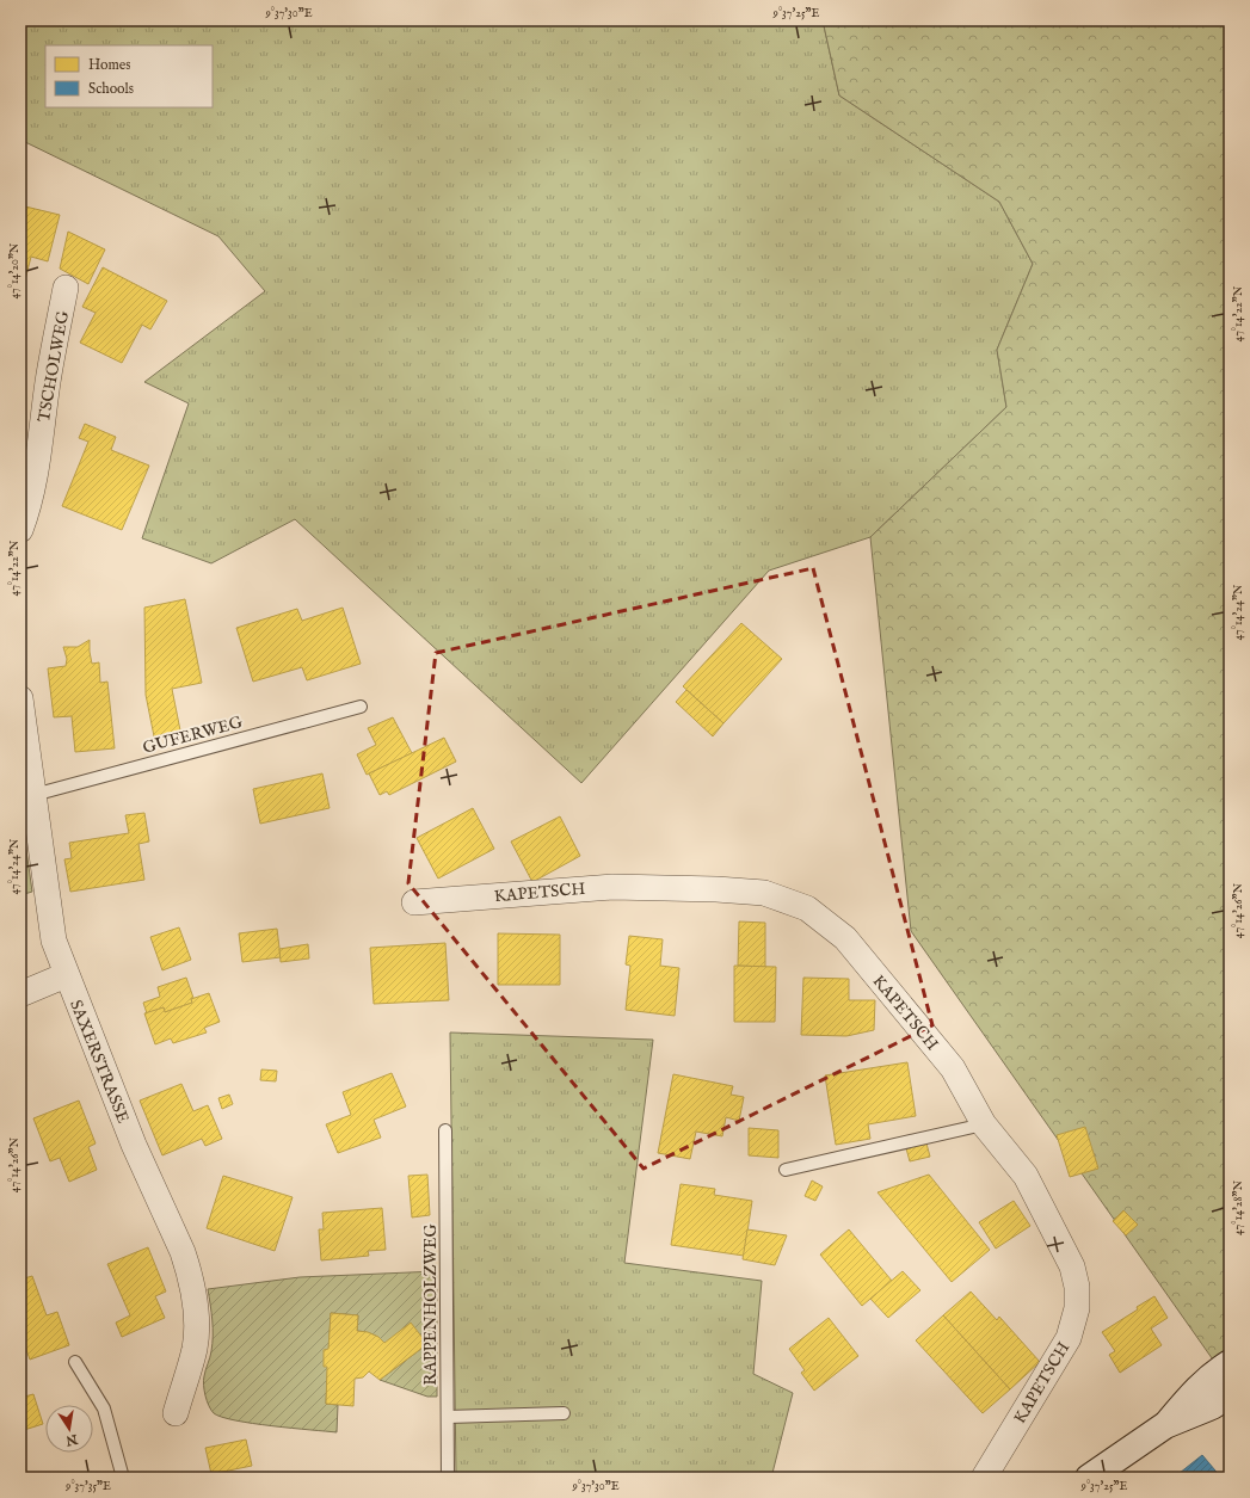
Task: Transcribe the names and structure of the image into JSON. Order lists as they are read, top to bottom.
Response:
{
  "streets": {
    "street": ["TSCHOLWEG", "KAPETSCH", "SAXERSTRASSE"],
    "lane": ["GUFERWEG", "RAPPENHOLZWEG"]
  },
  "crossings": [
    ["GUFERWEG", "SAXERSTRASSE"]
  ],
  "legend": ["Homes", "Schools"],
  "north": "bottom",
  "coordinates": [
    "9°37'30\"E",
    "9°37'25\"E",
    "47°14'20\"N",
    "47°14'22\"N",
    "47°14'24\"N",
    "47°14'26\"N",
    "47°14'28\"N",
    "9°37'35\"E"
  ]
}
